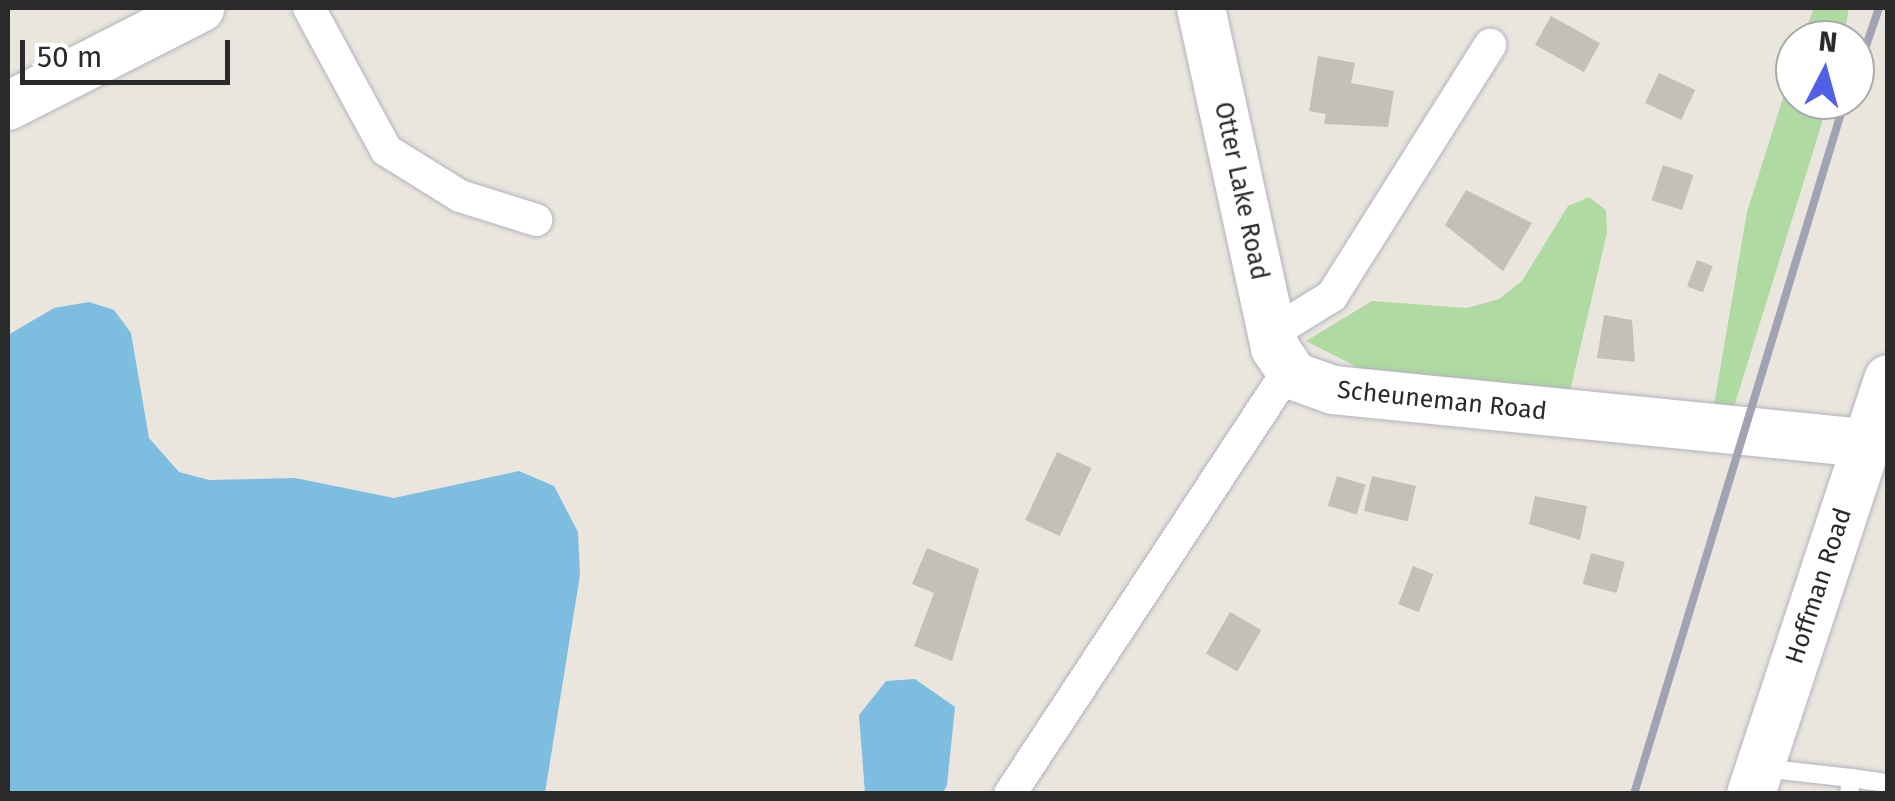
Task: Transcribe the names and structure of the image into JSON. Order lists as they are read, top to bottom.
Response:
{
  "streets": {
    "street": ["Otter Lake Road", "Scheuneman Road", "Hoffman Road"]
  },
  "crossings": [
    ["Otter Lake Road", "Scheuneman Road"],
    ["Scheuneman Road", "Hoffman Road"]
  ],
  "scale_bar": "50 m",
  "north": "top"
}
